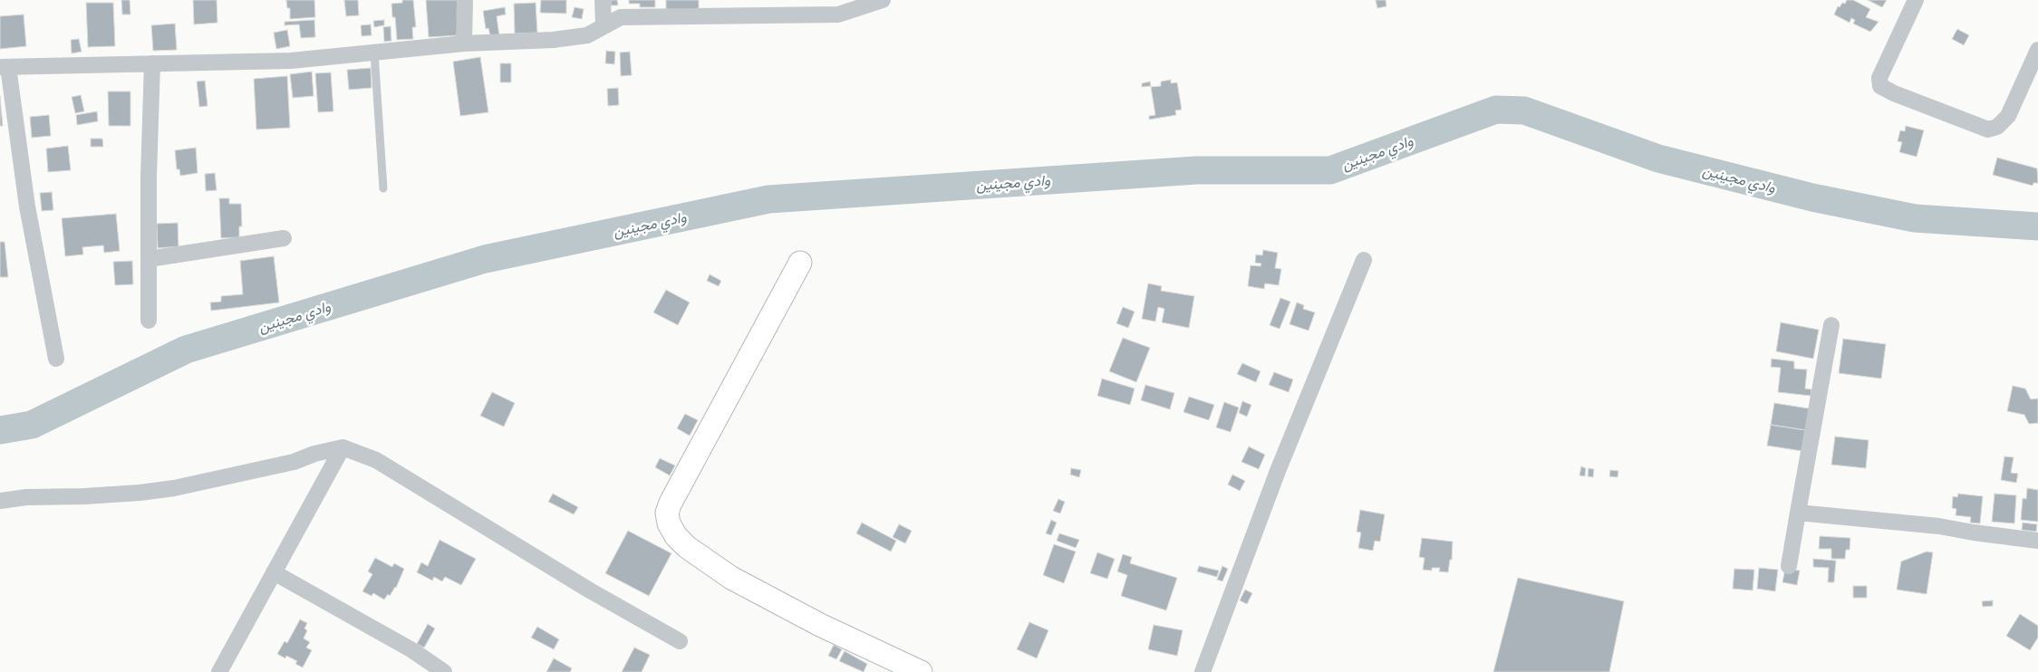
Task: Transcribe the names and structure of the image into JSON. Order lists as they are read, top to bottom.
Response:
{
  "water": ["وادي مجينين"]
}
